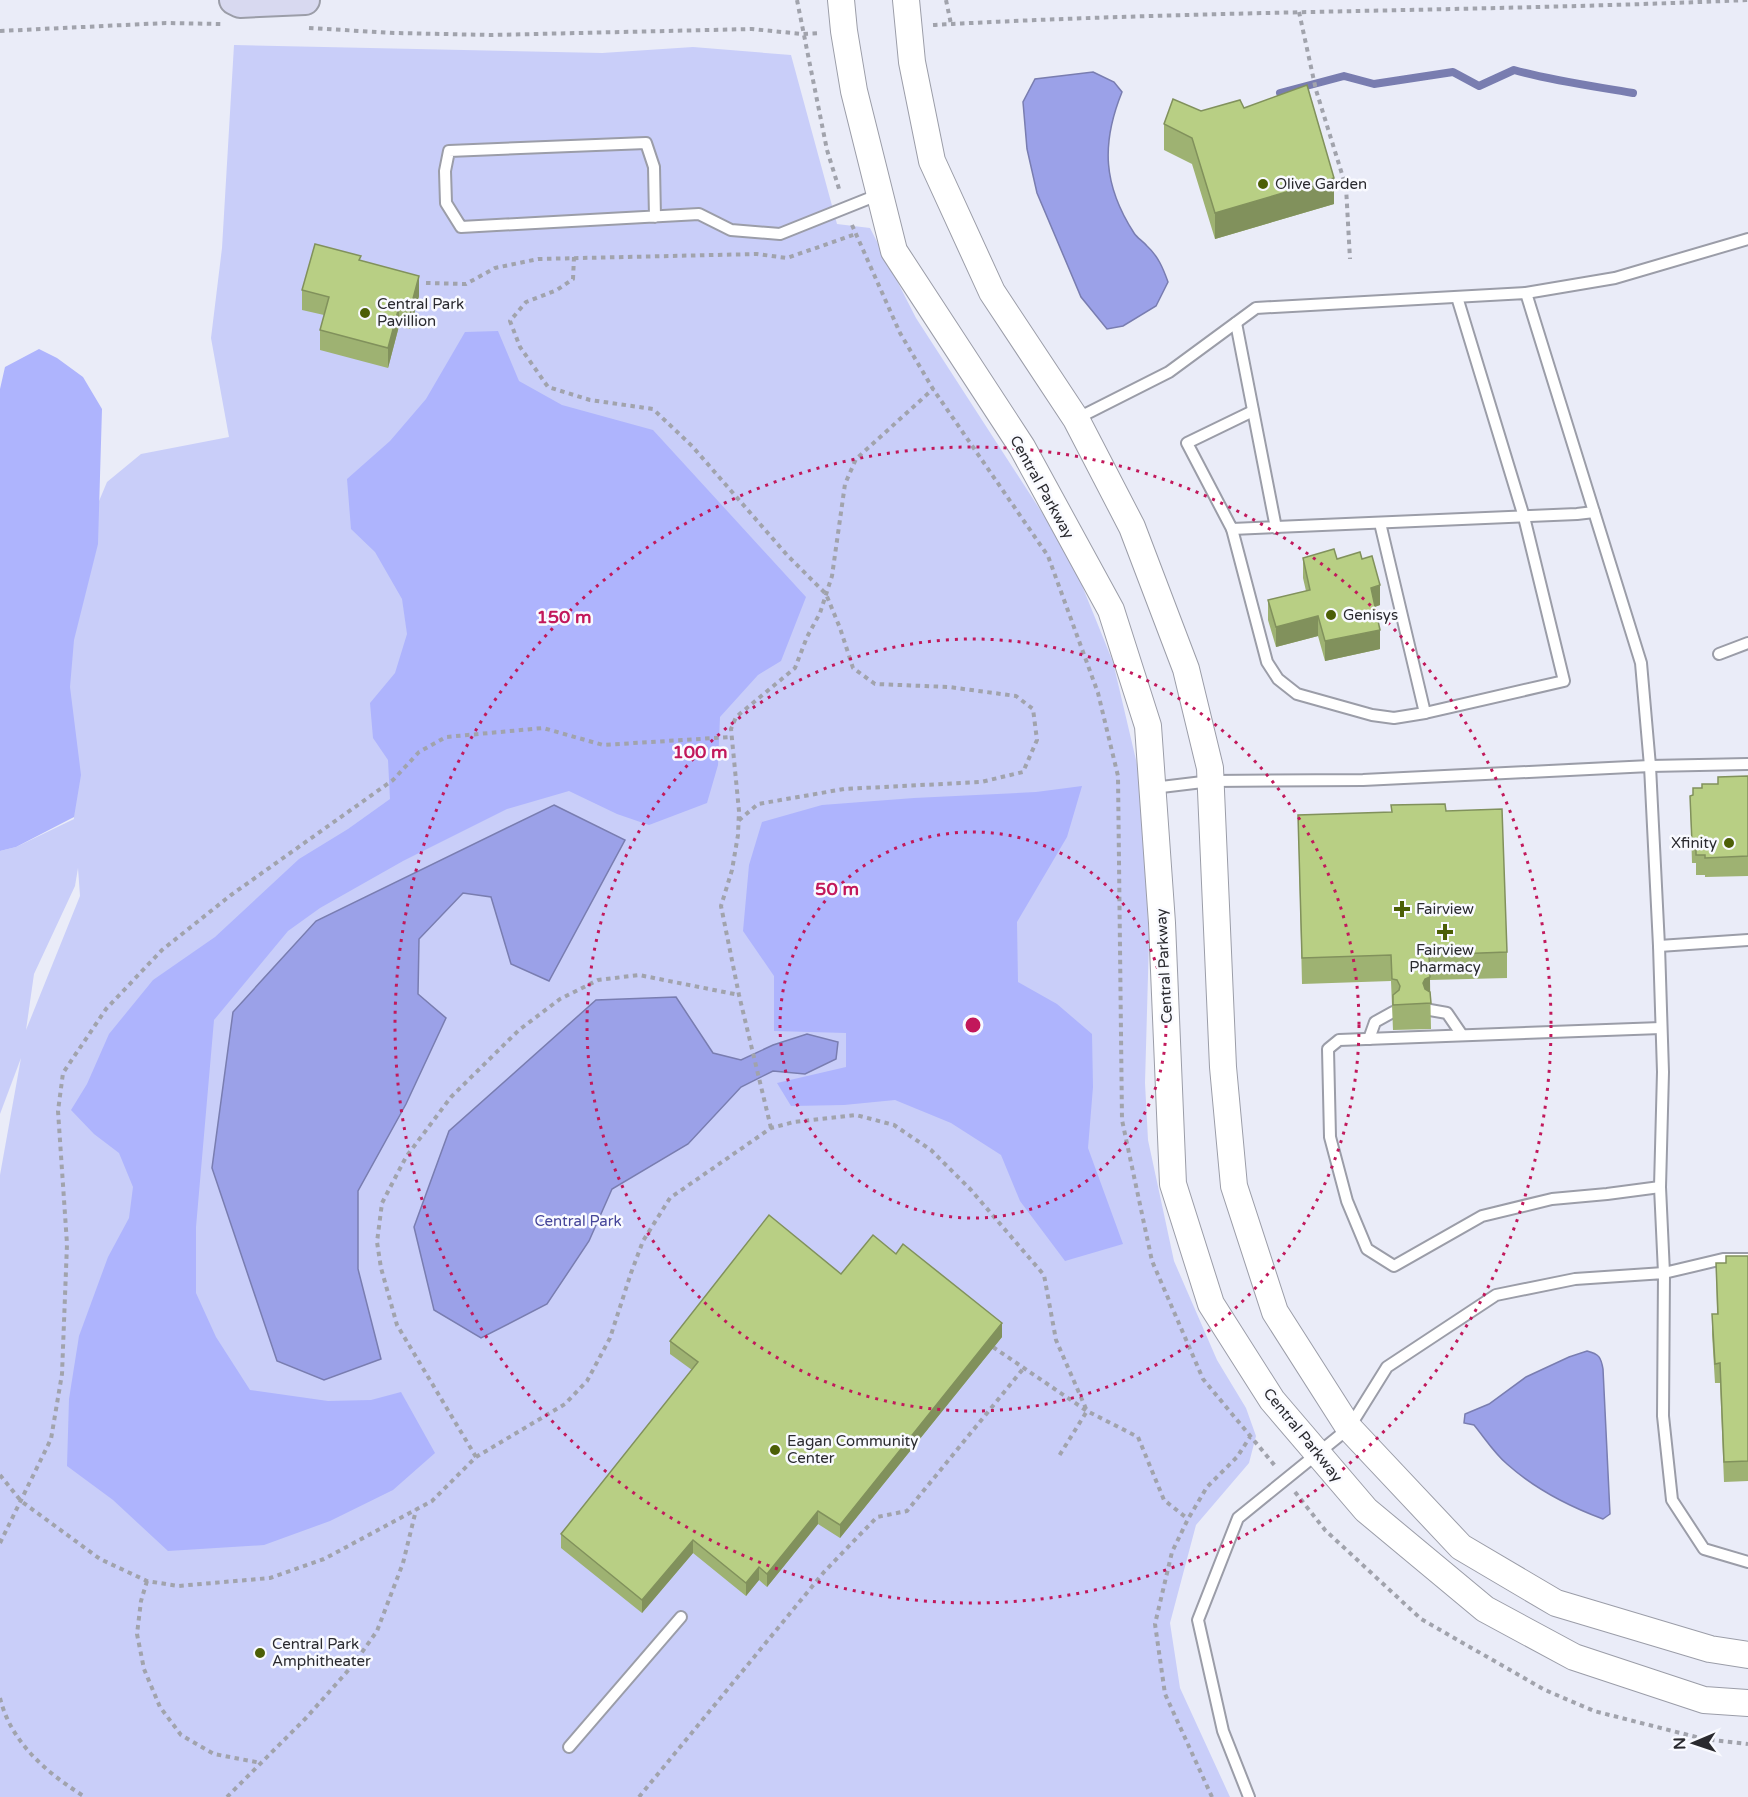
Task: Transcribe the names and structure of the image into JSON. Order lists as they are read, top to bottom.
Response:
{
  "streets": {
    "street": ["Central Parkway"]
  },
  "parks": ["Central Park"],
  "places": {
    "other": [
      "Olive Garden",
      "Central Park Pavillion",
      "Genisys",
      "Xfinity",
      "Eagan Community Center",
      "Central Park Amphitheater"
    ],
    "health": ["Fairview", "Fairview Pharmacy"]
  },
  "north": "left",
  "rings": ["150 m", "100 m", "50 m"]
}
